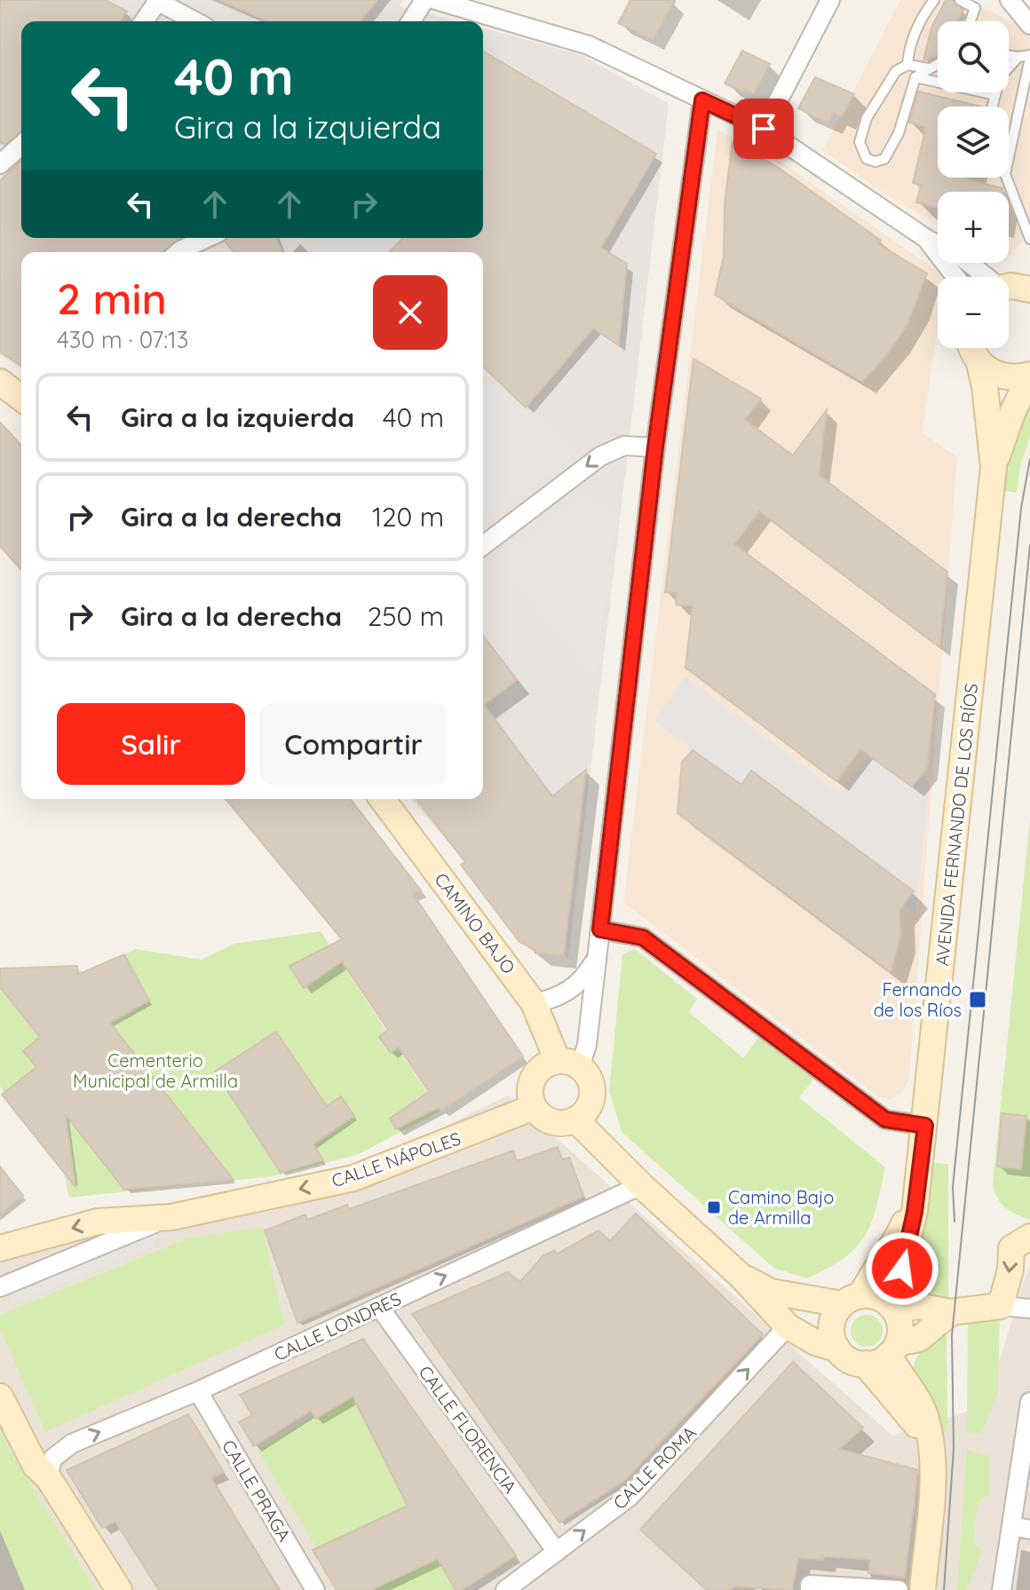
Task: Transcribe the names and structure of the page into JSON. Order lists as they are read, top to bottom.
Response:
{
  "streets": {
    "street": [
      "AVENIDA FERNANDO DE LOS RÍOS",
      "CAMINO BAJO",
      "CALLE NÁPOLES",
      "CALLE LONDRES",
      "CALLE FLORENCIA",
      "CALLE ROMA",
      "CALLE PRAGA"
    ]
  },
  "crossings": [
    ["CAMINO BAJO", "CALLE NÁPOLES"],
    ["CALLE LONDRES", "CALLE FLORENCIA"],
    ["CALLE LONDRES", "CALLE PRAGA"],
    ["CALLE FLORENCIA", "CALLE ROMA"]
  ],
  "one_way": ["CALLE LONDRES", "CALLE ROMA"],
  "parks": ["Cementerio Municipal de Armilla"],
  "places": {
    "transit": ["Fernando de los Ríos", "Camino Bajo de Armilla"]
  },
  "page": {
    "map_buttons": ["+", "−"],
    "turn": ["40 m", "Gira a la izquierda"],
    "heading": ["2 min", "430 m · 07:13"],
    "list": [
      {
        "name": "Gira a la izquierda",
        "value": "40 m"
      },
      {
        "name": "Gira a la derecha",
        "value": "120 m"
      },
      {
        "name": "Gira a la derecha",
        "value": "250 m"
      }
    ],
    "buttons": ["Salir", "Compartir"]
  }
}
